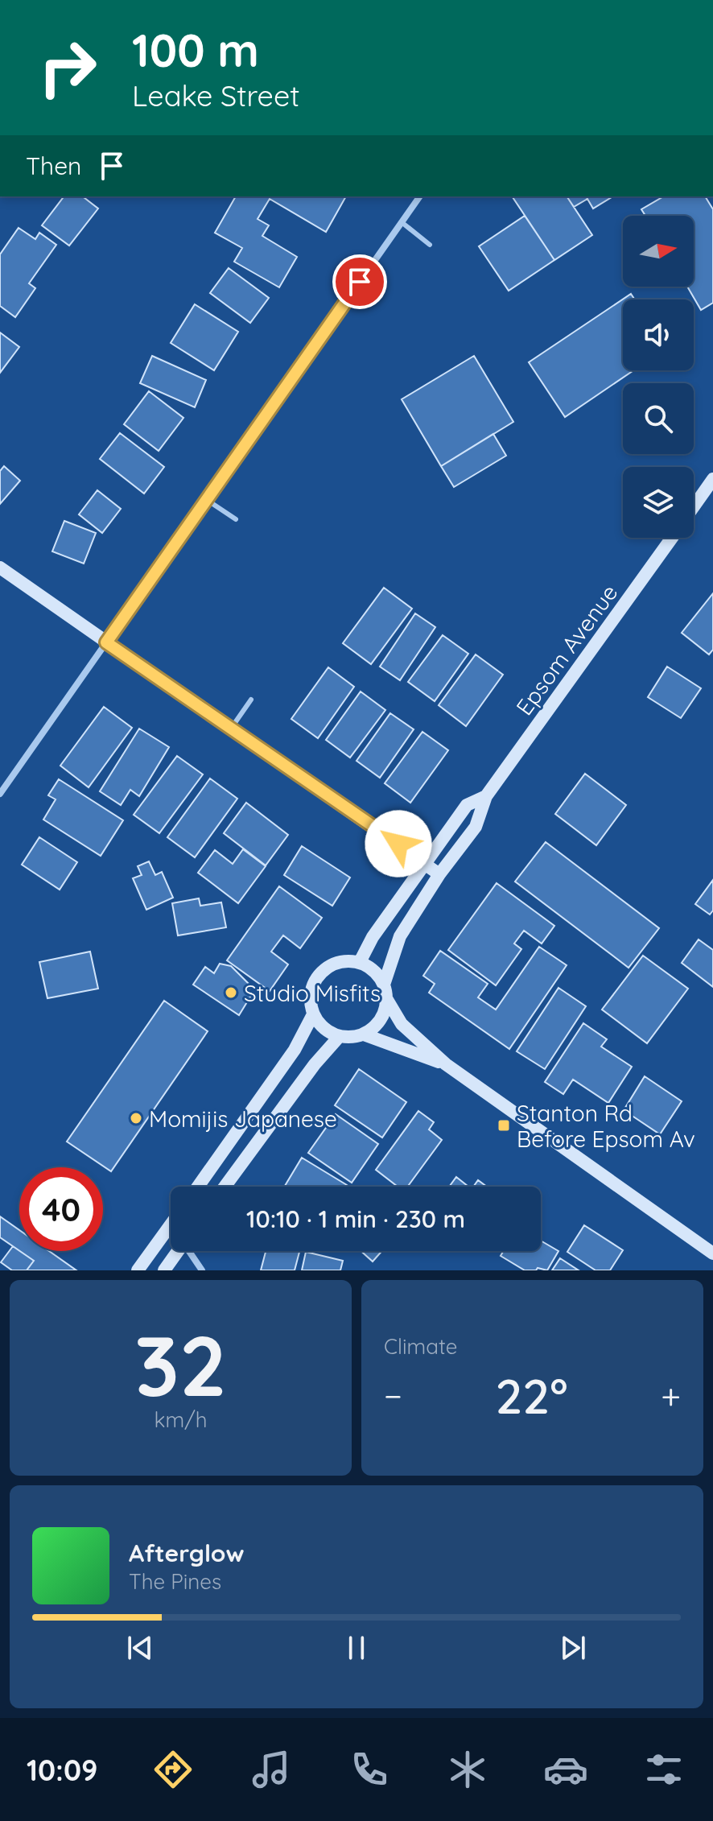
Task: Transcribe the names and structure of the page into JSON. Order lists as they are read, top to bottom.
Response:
{
  "streets": {
    "street": ["Epsom Avenue"]
  },
  "places": {
    "other": ["Studio Misfits", "Momijis Japanese"],
    "transit": ["Stanton Rd Before Epsom Av"]
  },
  "north": "right",
  "page": {
    "turn": ["100 m", "Leake Street"],
    "then": "Then",
    "limit": "40",
    "trip": "10:10 · 1 min · 230 m",
    "tile": [
      ["32", "km/h"],
      "Climate"
    ],
    "heat": ["−", "22°", "+"],
    "song": ["Afterglow", "The Pines"],
    "tabs": "10:09"
  }
}
